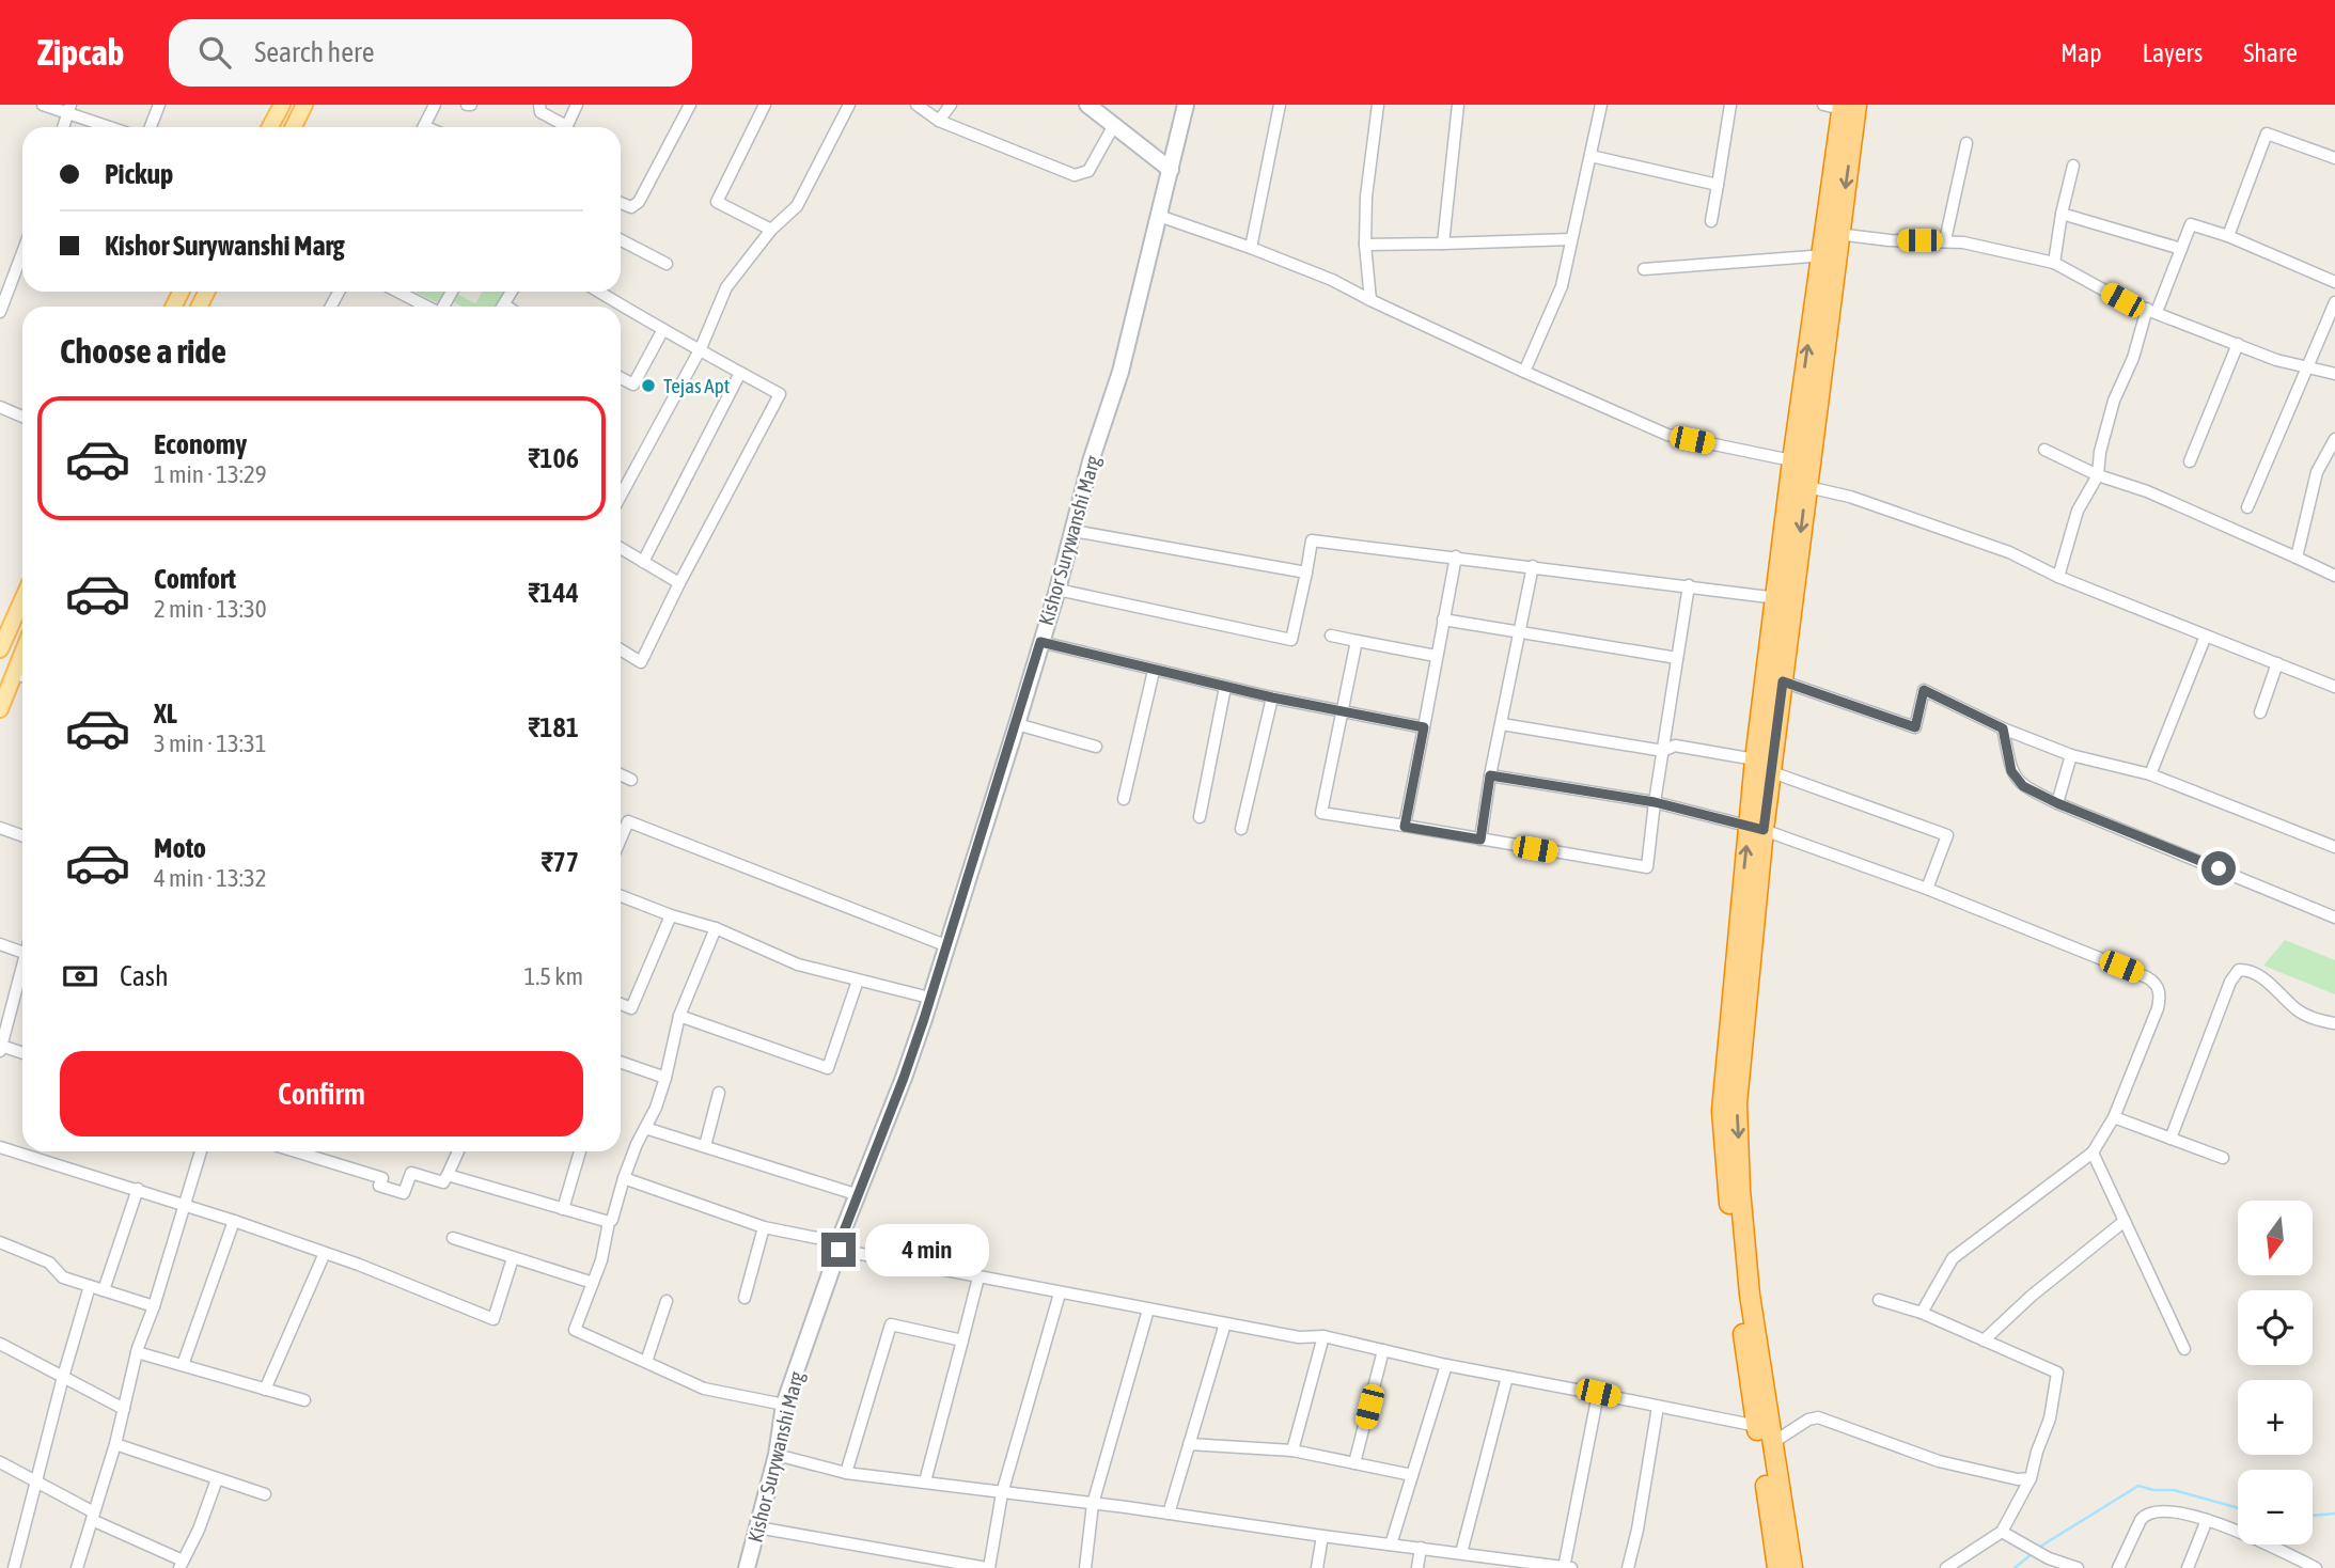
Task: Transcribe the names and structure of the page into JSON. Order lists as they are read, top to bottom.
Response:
{
  "streets": {
    "street": ["Kishor Surywanshi Marg"]
  },
  "places": ["Tejas Apt"],
  "north": "bottom",
  "page": {
    "header": "Zipcab",
    "search": "Search here",
    "nav": ["Map", "Layers", "Share"],
    "banner": ["Pickup", "Kishor Surywanshi Marg"],
    "heading": "Choose a ride",
    "list": [
      {
        "name": "Economy",
        "note": "1 min · 13:29",
        "value": "₹106"
      },
      {
        "name": "Comfort",
        "note": "2 min · 13:30",
        "value": "₹144"
      },
      {
        "name": "XL",
        "note": "3 min · 13:31",
        "value": "₹181"
      },
      {
        "name": "Moto",
        "note": "4 min · 13:32",
        "value": "₹77"
      }
    ],
    "pay": ["Cash", "1.5 km"],
    "buttons": "Confirm",
    "map_buttons": ["+", "−"],
    "bubble": "4 min"
  }
}
